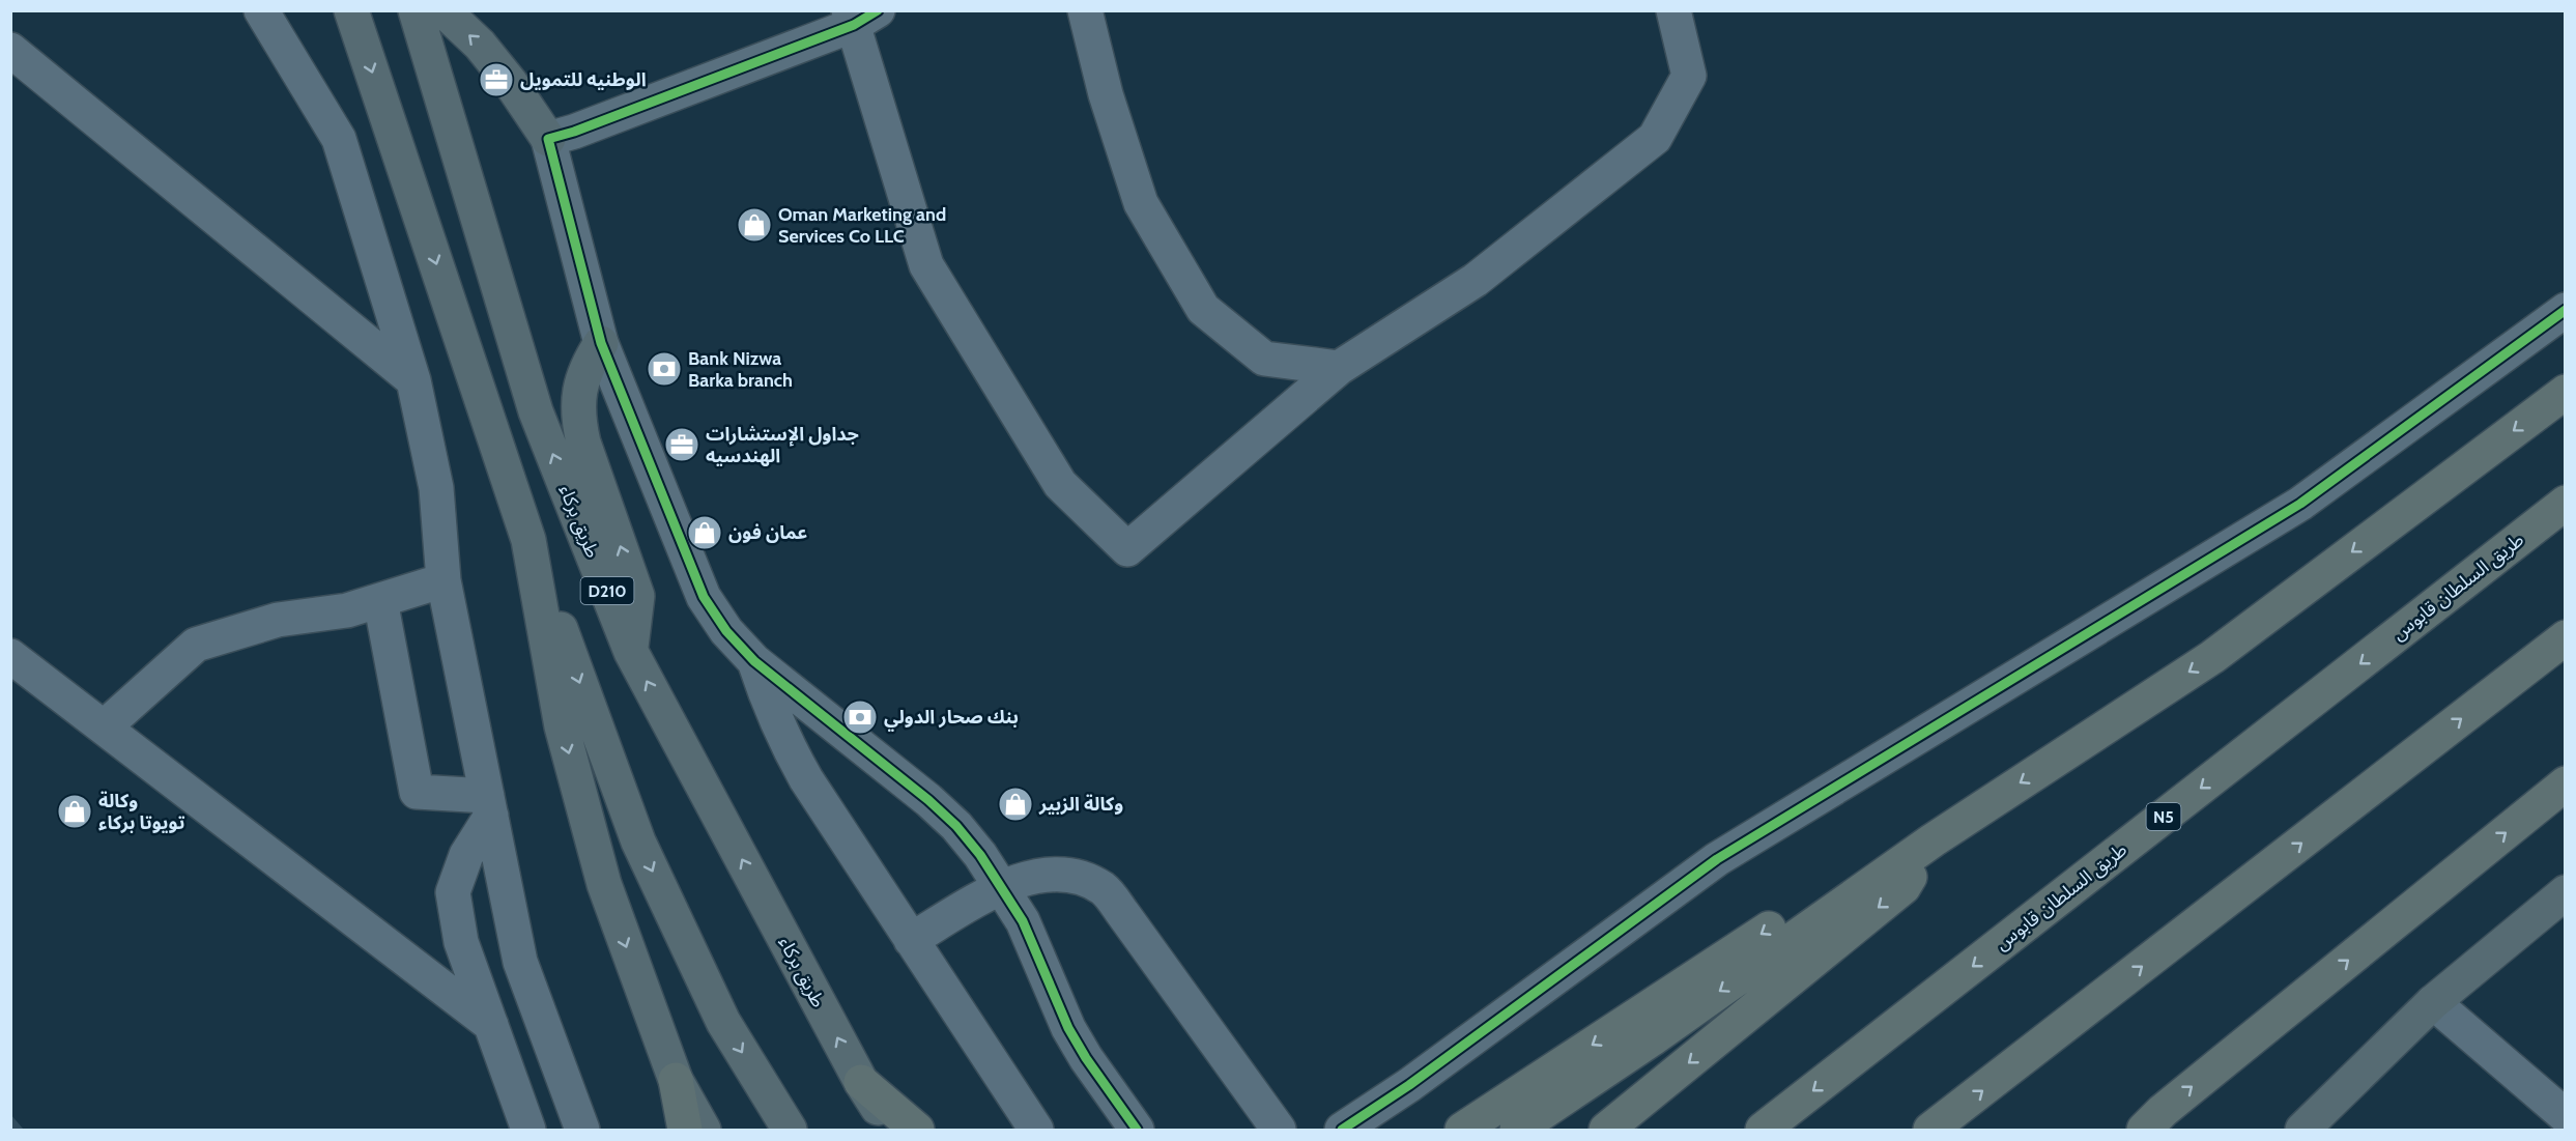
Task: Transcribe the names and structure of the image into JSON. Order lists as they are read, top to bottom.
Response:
{
  "streets": {
    "highway": ["طريق السلطان قابوس", "N5"],
    "main road": ["طريق بركاء", "D210"]
  },
  "places": {
    "office": ["الوطنيه للتمويل", "جداول الإستشارات الهندسيه"],
    "shop": [
      "Oman Marketing and Services Co LLC",
      "عمان فون",
      "وكالة الزبير",
      "وكالة تويوتا بركاء"
    ],
    "bank": ["Bank Nizwa Barka branch", "بنك صحار الدولي"]
  }
}
